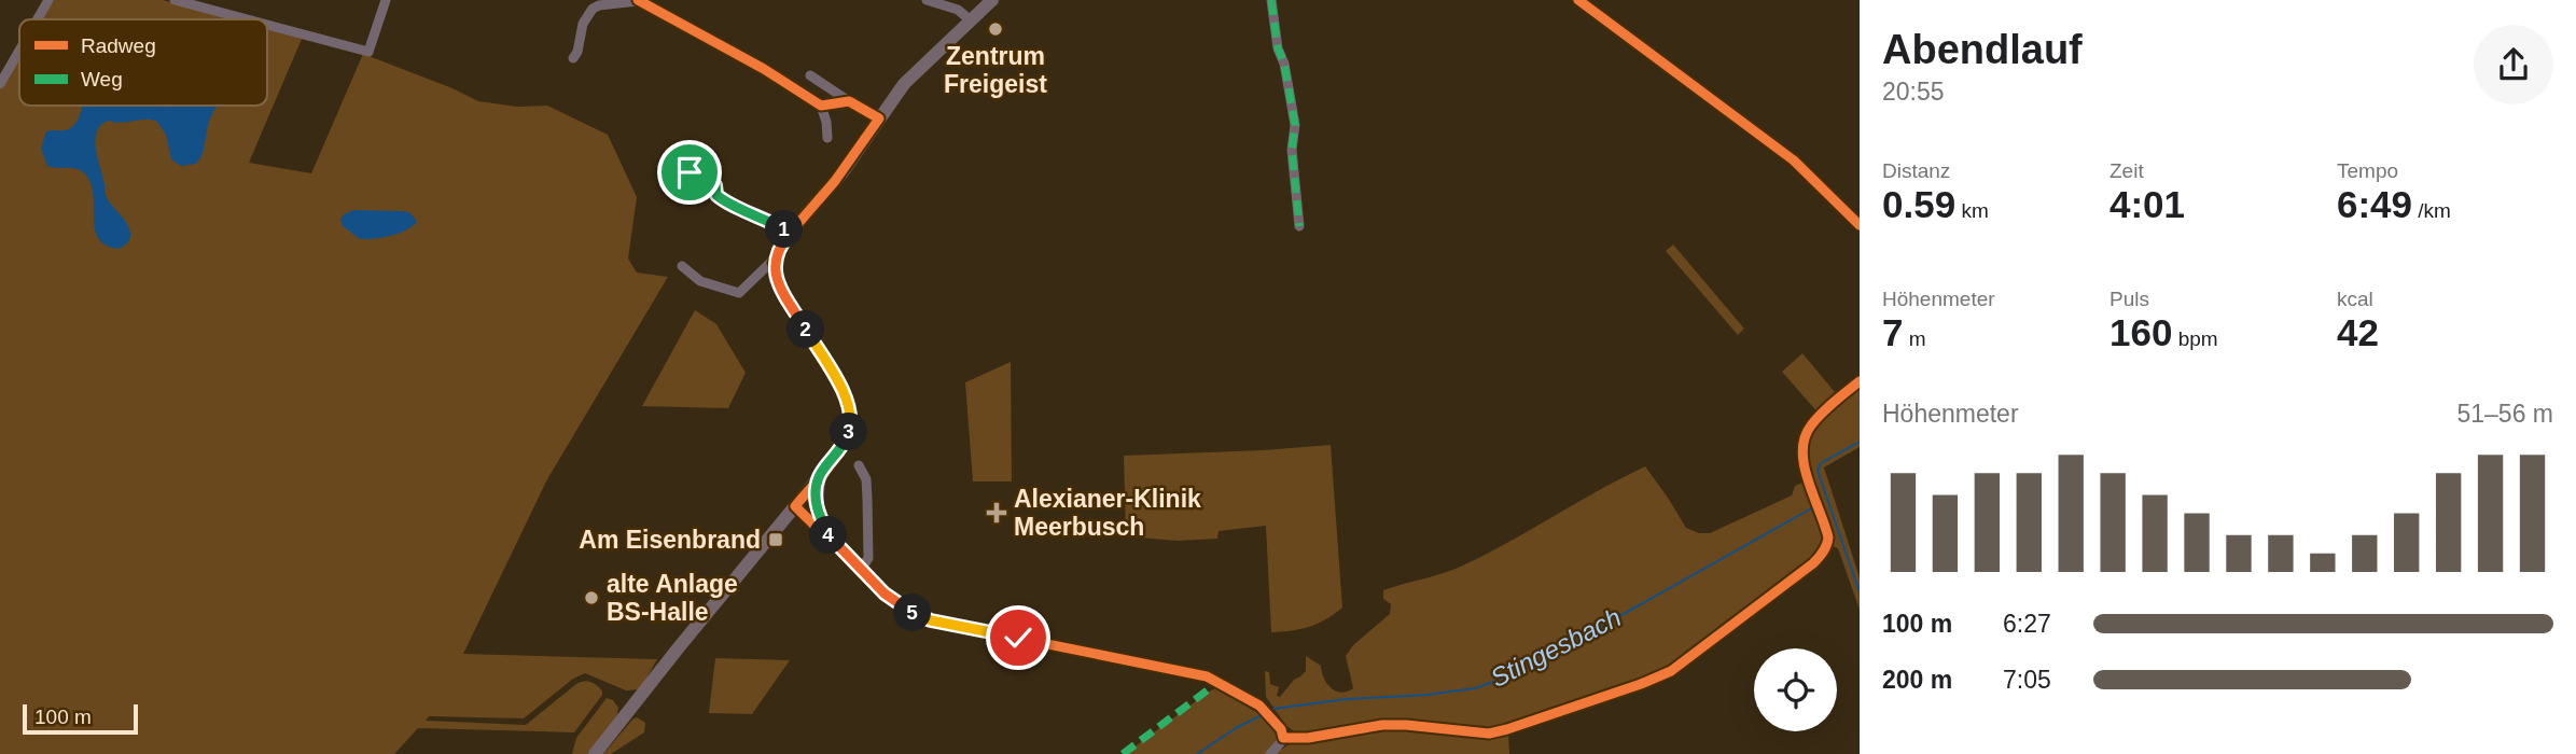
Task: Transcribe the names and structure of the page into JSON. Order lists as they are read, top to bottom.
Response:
{
  "water": ["Stingesbach"],
  "places": {
    "other": ["Zentrum Freigeist", "alte Anlage BS-Halle"],
    "health": ["Alexianer-Klinik Meerbusch"],
    "transit": ["Am Eisenbrand"]
  },
  "legend": ["Radweg", "Weg"],
  "scale_bar": "100 m",
  "page": {
    "heading": ["Abendlauf", "20:55"],
    "stats": [
      ["Distanz", "0.59 km"],
      ["Zeit", "4:01"],
      ["Tempo", "6:49 /km"],
      ["Höhenmeter", "7 m"],
      ["Puls", "160 bpm"],
      ["kcal", "42"]
    ],
    "pins": [
      "1",
      "2",
      "3",
      "4",
      "5"
    ],
    "chart": ["Höhenmeter", "51–56 m"],
    "list": [
      {
        "name": "100 m",
        "note": "6:27"
      },
      {
        "name": "200 m",
        "note": "7:05"
      }
    ],
    "scale": "100 m"
  }
}
